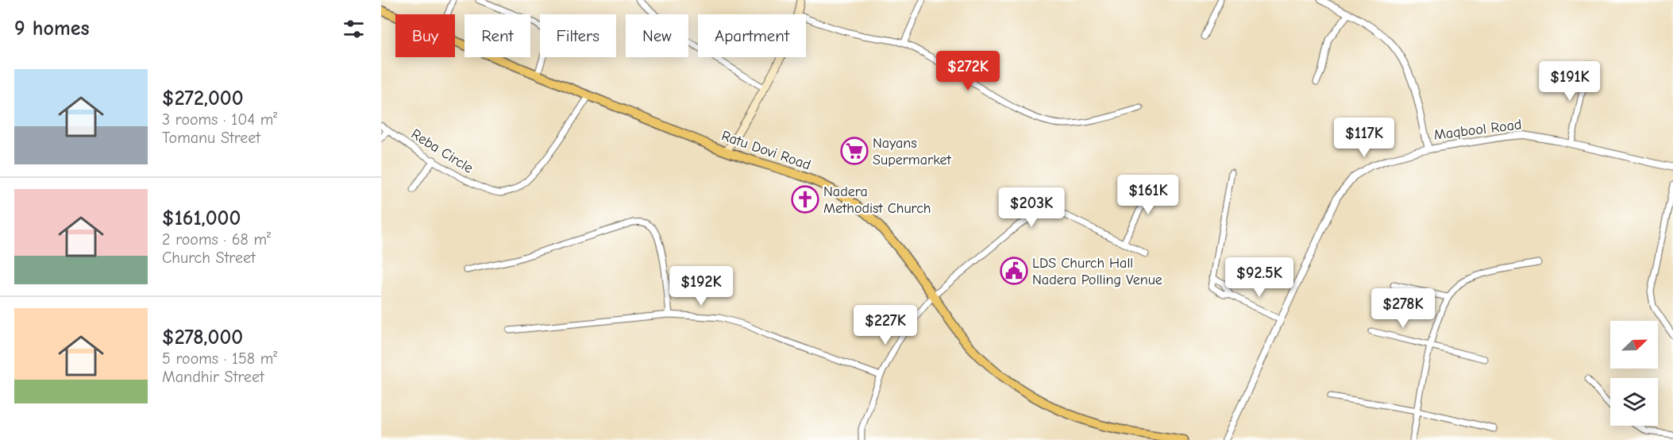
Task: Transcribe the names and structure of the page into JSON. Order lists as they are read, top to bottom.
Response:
{
  "streets": {
    "main road": ["Ratu Dovi Road"],
    "street": ["Maqbool Road", "Reba Circle"]
  },
  "crossings": [
    ["Ratu Dovi Road", "Reba Circle"]
  ],
  "places": {
    "supermarket": ["Nayans Supermarket"],
    "church": ["Nadera Methodist Church"],
    "public building": ["LDS Church Hall Nadera Polling Venue"]
  },
  "north": "top right",
  "page": {
    "heading": "9 homes",
    "chip": [
      "Buy",
      "Rent",
      "Filters",
      "New",
      "Apartment"
    ],
    "price": [
      "$272K",
      "$191K",
      "$117K",
      "$161K",
      "$203K",
      "$92.5K",
      "$192K",
      "$278K",
      "$227K"
    ],
    "list": [
      {
        "name": "$272,000",
        "note": "3 rooms · 104 m² · Tomanu Street"
      },
      {
        "name": "$161,000",
        "note": "2 rooms · 68 m² · Church Street"
      },
      {
        "name": "$278,000",
        "note": "5 rooms · 158 m² · Mandhir Street"
      }
    ]
  }
}
